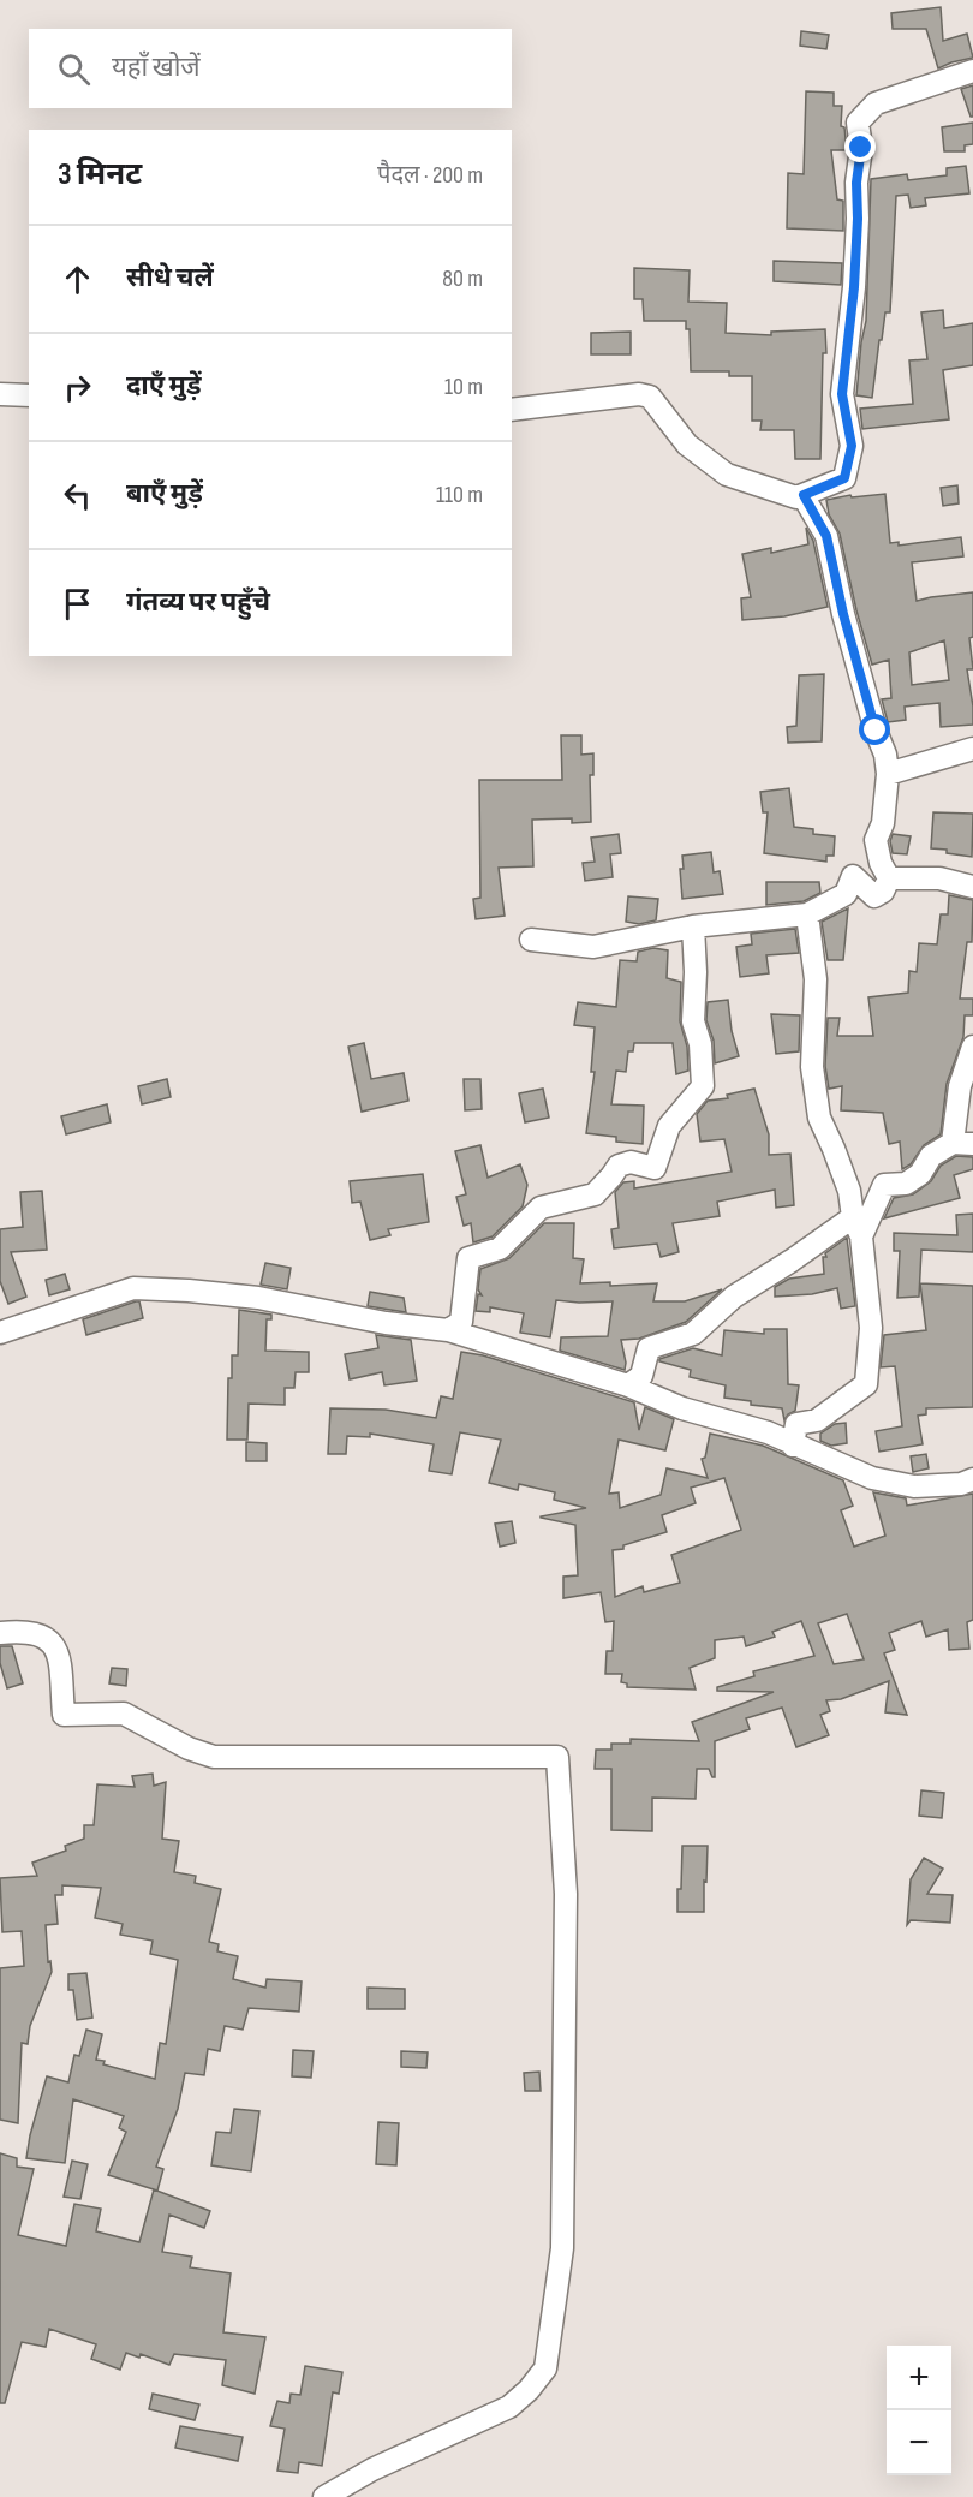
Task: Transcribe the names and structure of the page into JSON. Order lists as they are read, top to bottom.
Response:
{
  "page": {
    "search": "यहाँ खोजें",
    "heading": ["3 मिनट", "पैदल · 200 m"],
    "list": [
      ["सीधे चलें", "80 m"],
      ["दाएँ मुड़ें", "10 m"],
      ["बाएँ मुड़ें", "110 m"],
      "गंतव्य पर पहुँचे"
    ],
    "map_buttons": ["+", "−"]
  }
}
